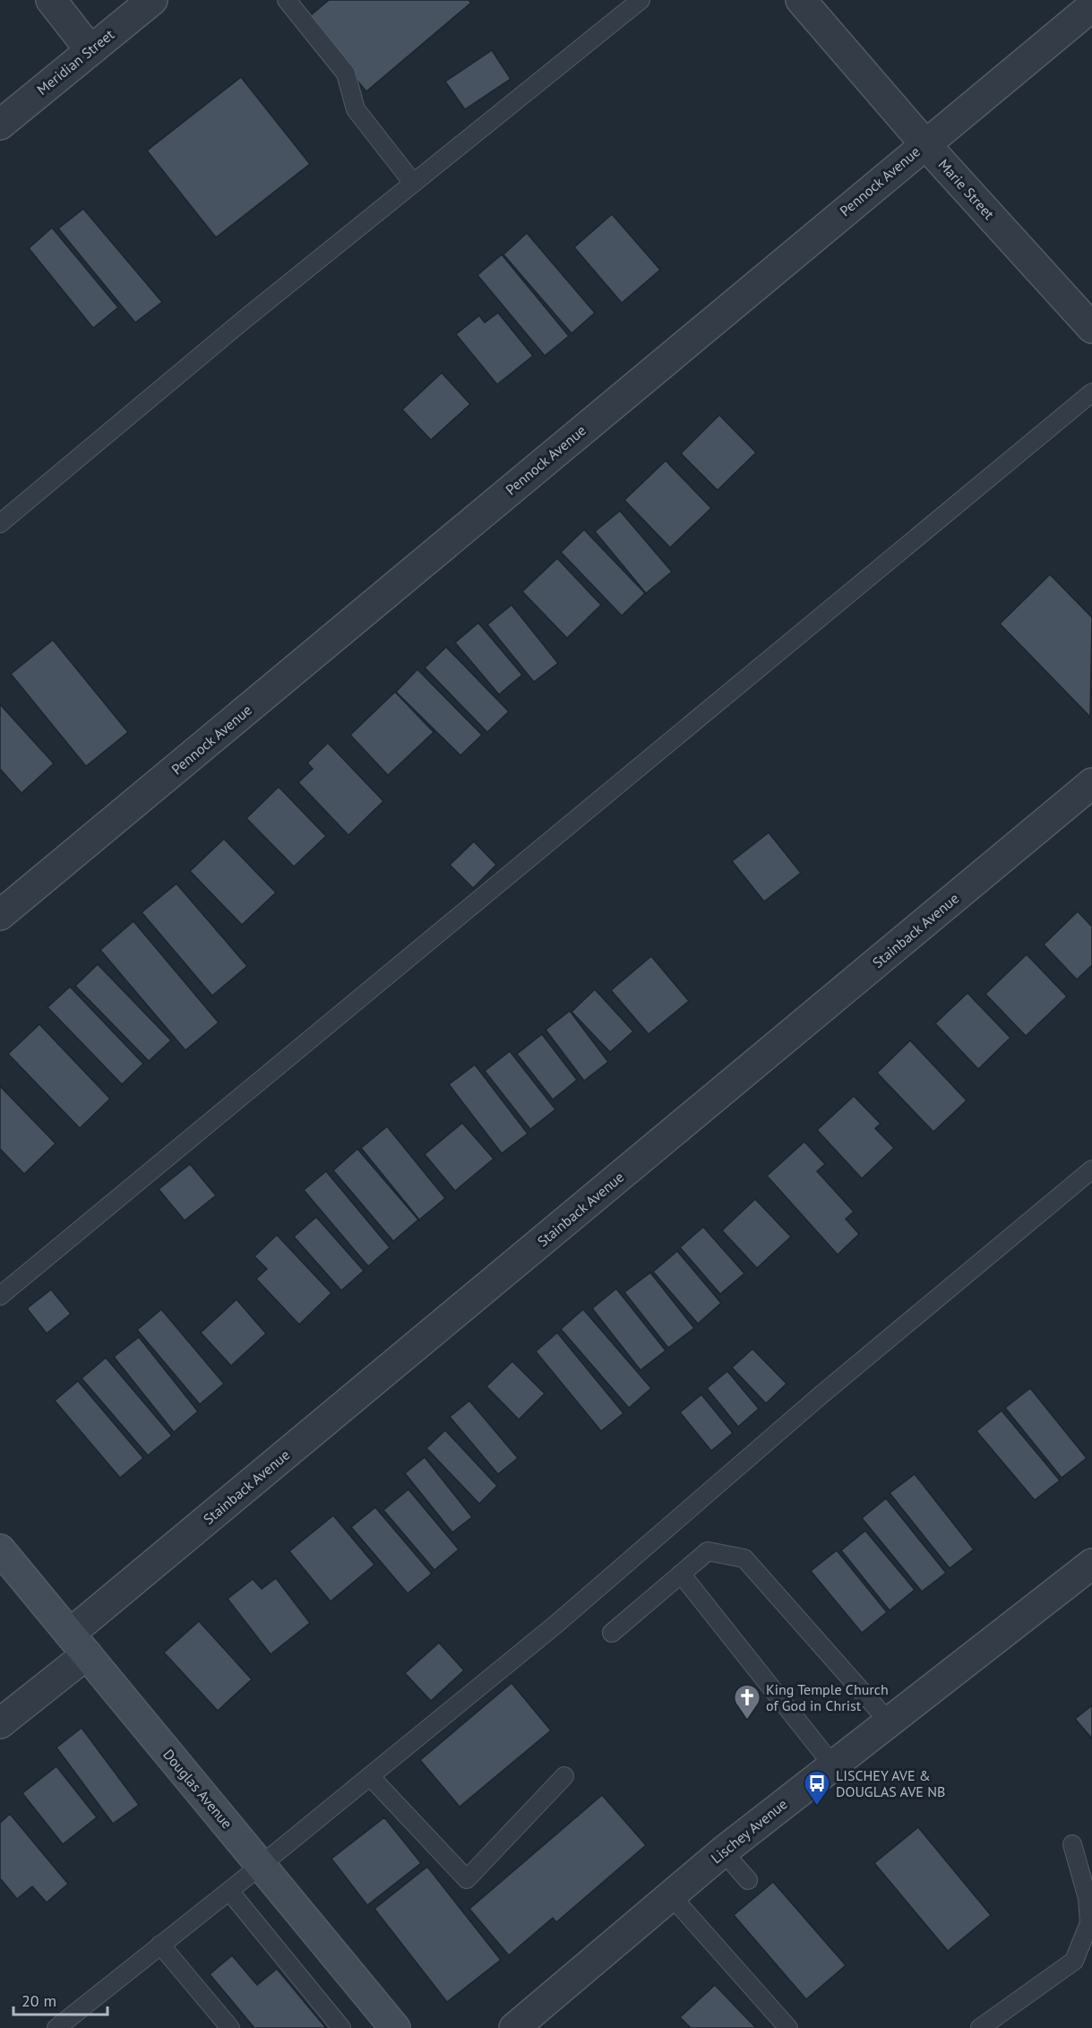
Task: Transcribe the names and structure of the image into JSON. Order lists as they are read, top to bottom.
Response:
{
  "streets": {
    "main road": ["Douglas Avenue"],
    "street": [
      "Meridian Street",
      "Pennock Avenue",
      "Marie Street",
      "Stainback Avenue",
      "Lischey Avenue"
    ]
  },
  "crossings": [
    ["Pennock Avenue", "Marie Street"],
    ["Stainback Avenue", "Douglas Avenue"]
  ],
  "places": {
    "church": ["King Temple Church of God in Christ"],
    "bus stop": ["LISCHEY AVE & DOUGLAS AVE NB"]
  },
  "scale_bar": "20 m"
}
